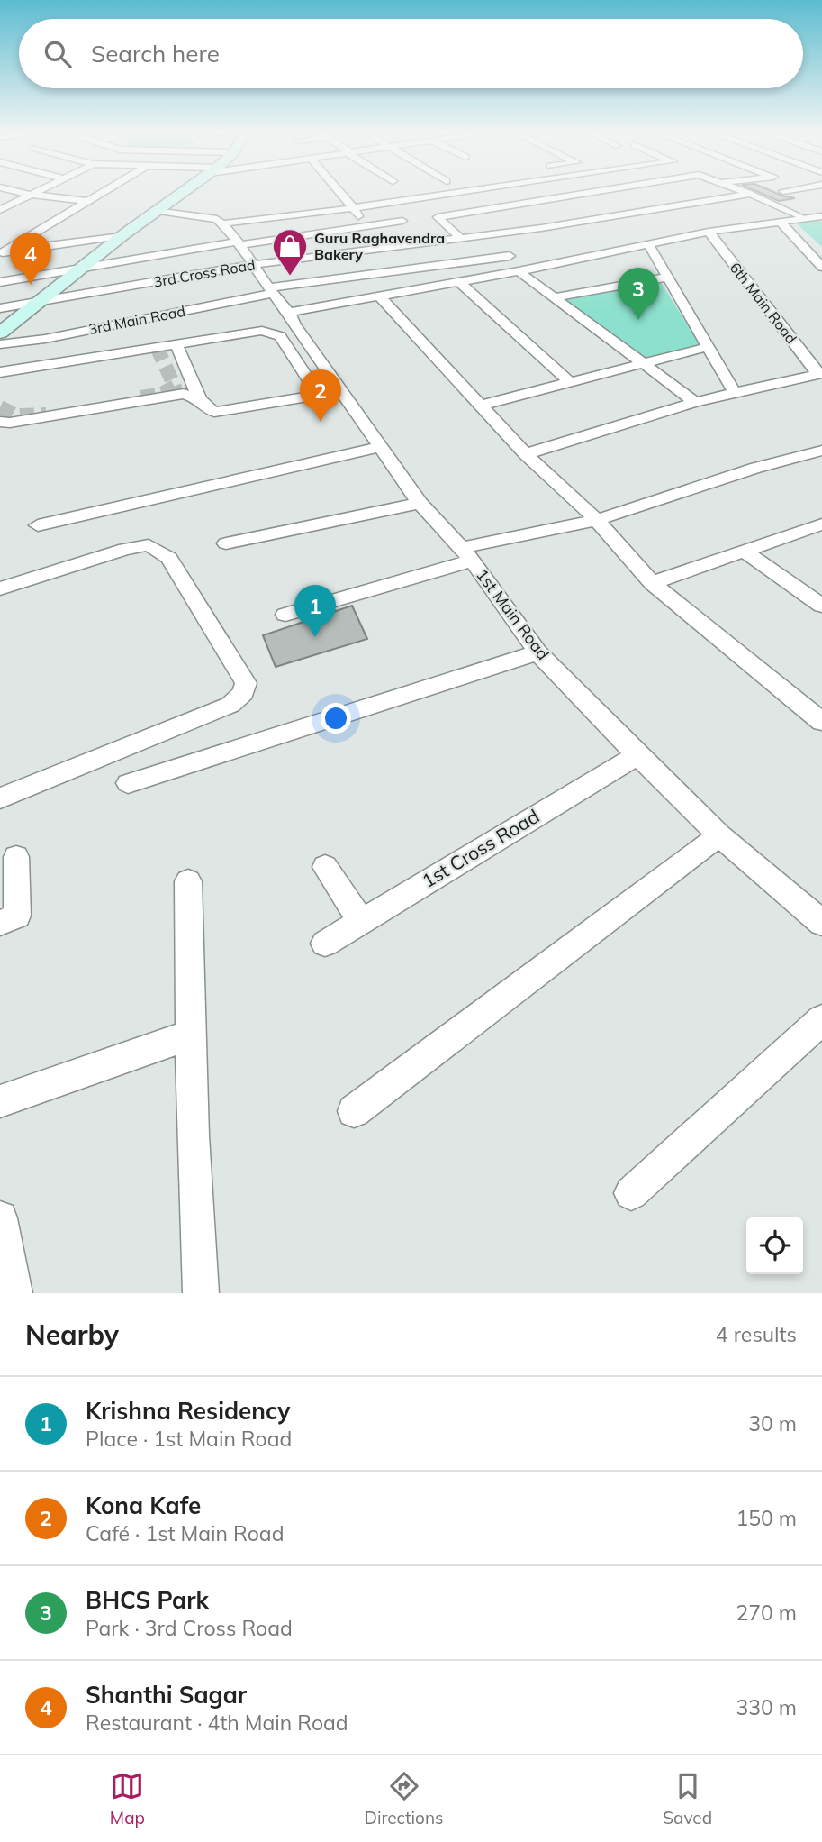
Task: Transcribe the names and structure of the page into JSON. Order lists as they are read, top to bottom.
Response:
{
  "streets": {
    "street": [
      "3rd Cross Road",
      "6th Main Road",
      "3rd Main Road",
      "1st Main Road",
      "1st Cross Road"
    ]
  },
  "crossings": [
    ["3rd Cross Road", "1st Main Road"],
    ["3rd Main Road", "1st Main Road"],
    ["1st Main Road", "1st Cross Road"]
  ],
  "places": {
    "shop": ["Guru Raghavendra Bakery"]
  },
  "page": {
    "search": "Search here",
    "pins": [
      "4",
      "3",
      "2",
      "1"
    ],
    "heading": ["Nearby", "4 results"],
    "list": [
      {
        "mark": "1",
        "name": "Krishna Residency",
        "note": "Place · 1st Main Road",
        "value": "30 m"
      },
      {
        "mark": "2",
        "name": "Kona Kafe",
        "note": "Café · 1st Main Road",
        "value": "150 m"
      },
      {
        "mark": "3",
        "name": "BHCS Park",
        "note": "Park · 3rd Cross Road",
        "value": "270 m"
      },
      {
        "mark": "4",
        "name": "Shanthi Sagar",
        "note": "Restaurant · 4th Main Road",
        "value": "330 m"
      }
    ],
    "nav": ["Map", "Directions", "Saved"]
  }
}
